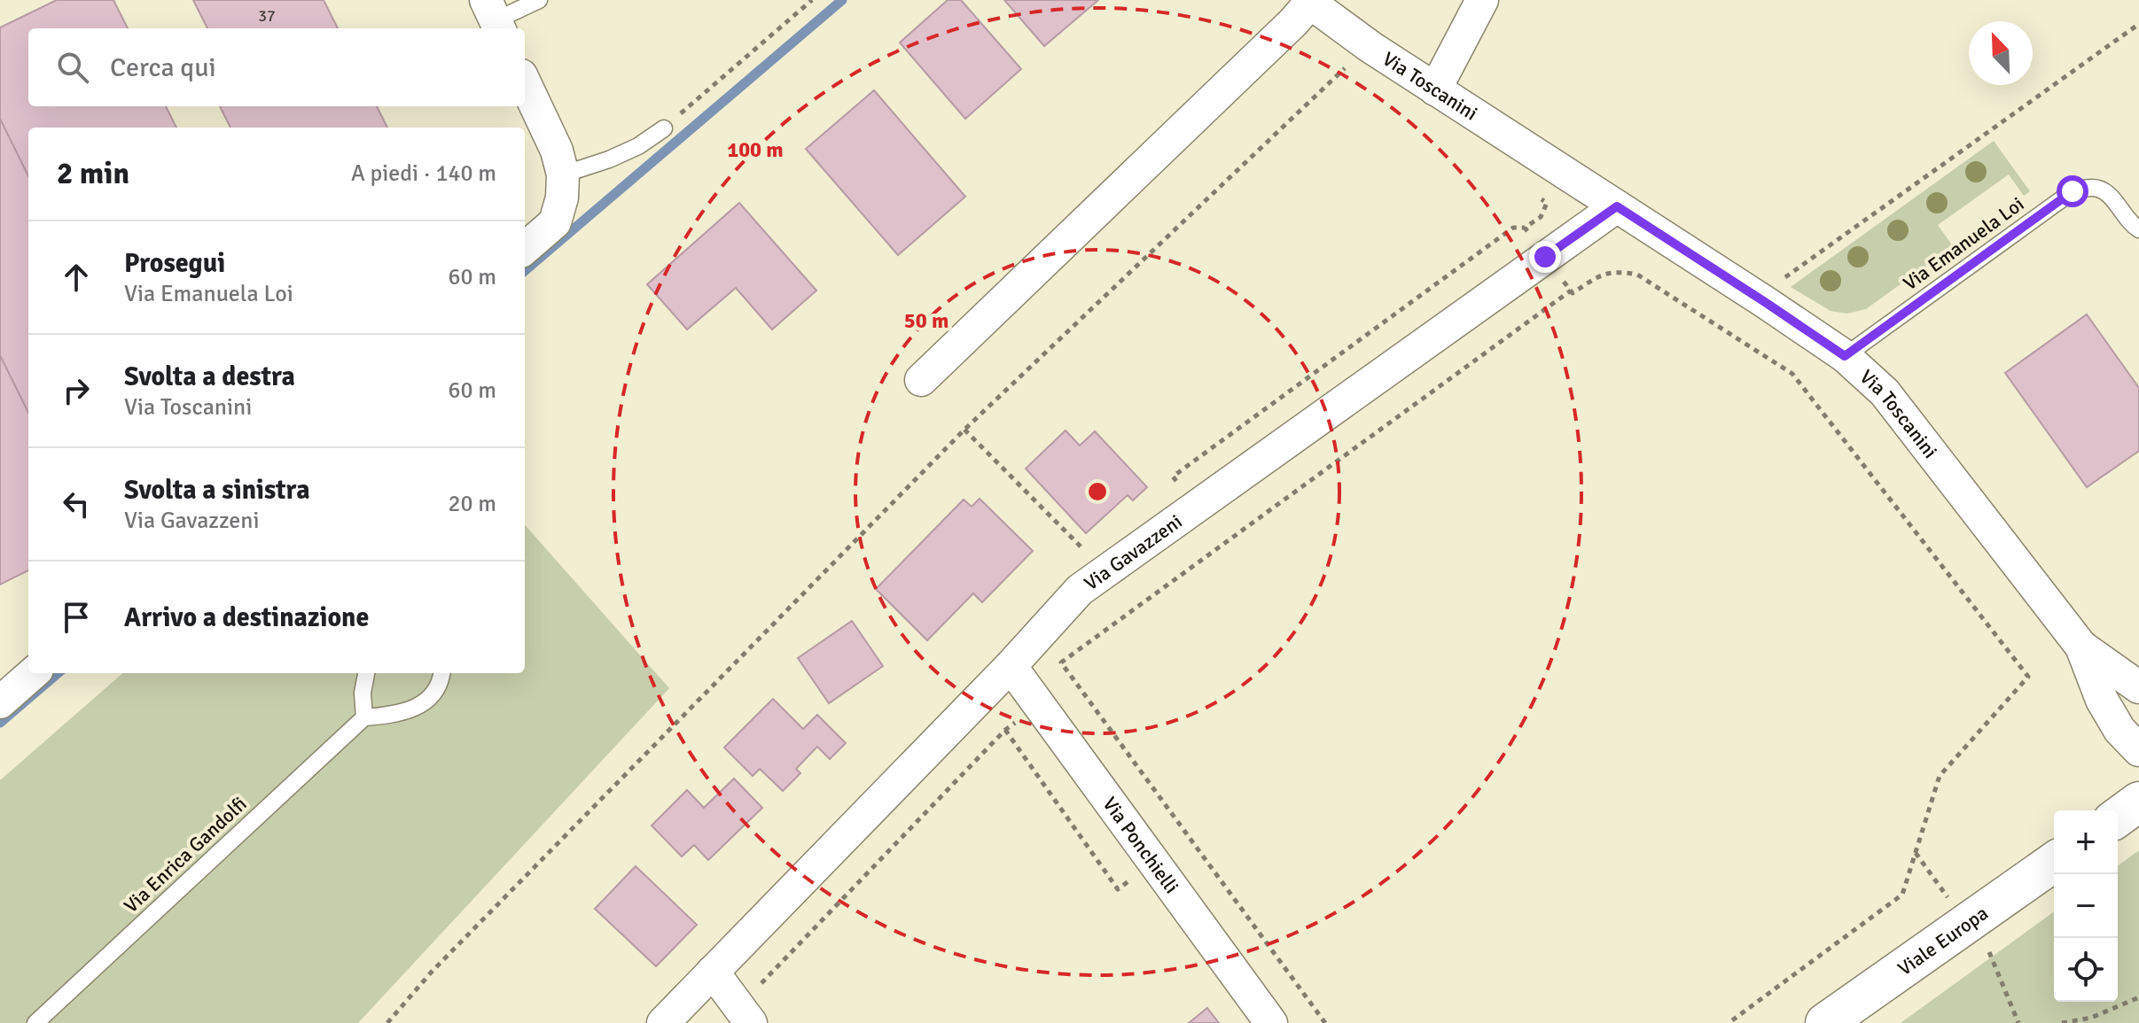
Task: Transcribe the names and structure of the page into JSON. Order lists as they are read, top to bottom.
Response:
{
  "streets": {
    "street": [
      "Via Toscanini",
      "Via Gavazzeni",
      "Via Ponchielli",
      "Viale Europa"
    ],
    "lane": ["Via Emanuela Loi", "Via Enrica Gandolfi"]
  },
  "crossings": [
    ["Via Toscanini", "Via Emanuela Loi"],
    ["Via Toscanini", "Via Gavazzeni"],
    ["Via Gavazzeni", "Via Ponchielli"]
  ],
  "house_numbers": ["37"],
  "north": "top left",
  "page": {
    "search": "Cerca qui",
    "heading": ["2 min", "A piedi · 140 m"],
    "list": [
      ["Prosegui", "Via Emanuela Loi", "60 m"],
      ["Svolta a destra", "Via Toscanini", "60 m"],
      ["Svolta a sinistra", "Via Gavazzeni", "20 m"],
      "Arrivo a destinazione"
    ],
    "map_buttons": ["+", "−"]
  },
  "rings": ["100 m", "50 m"]
}
